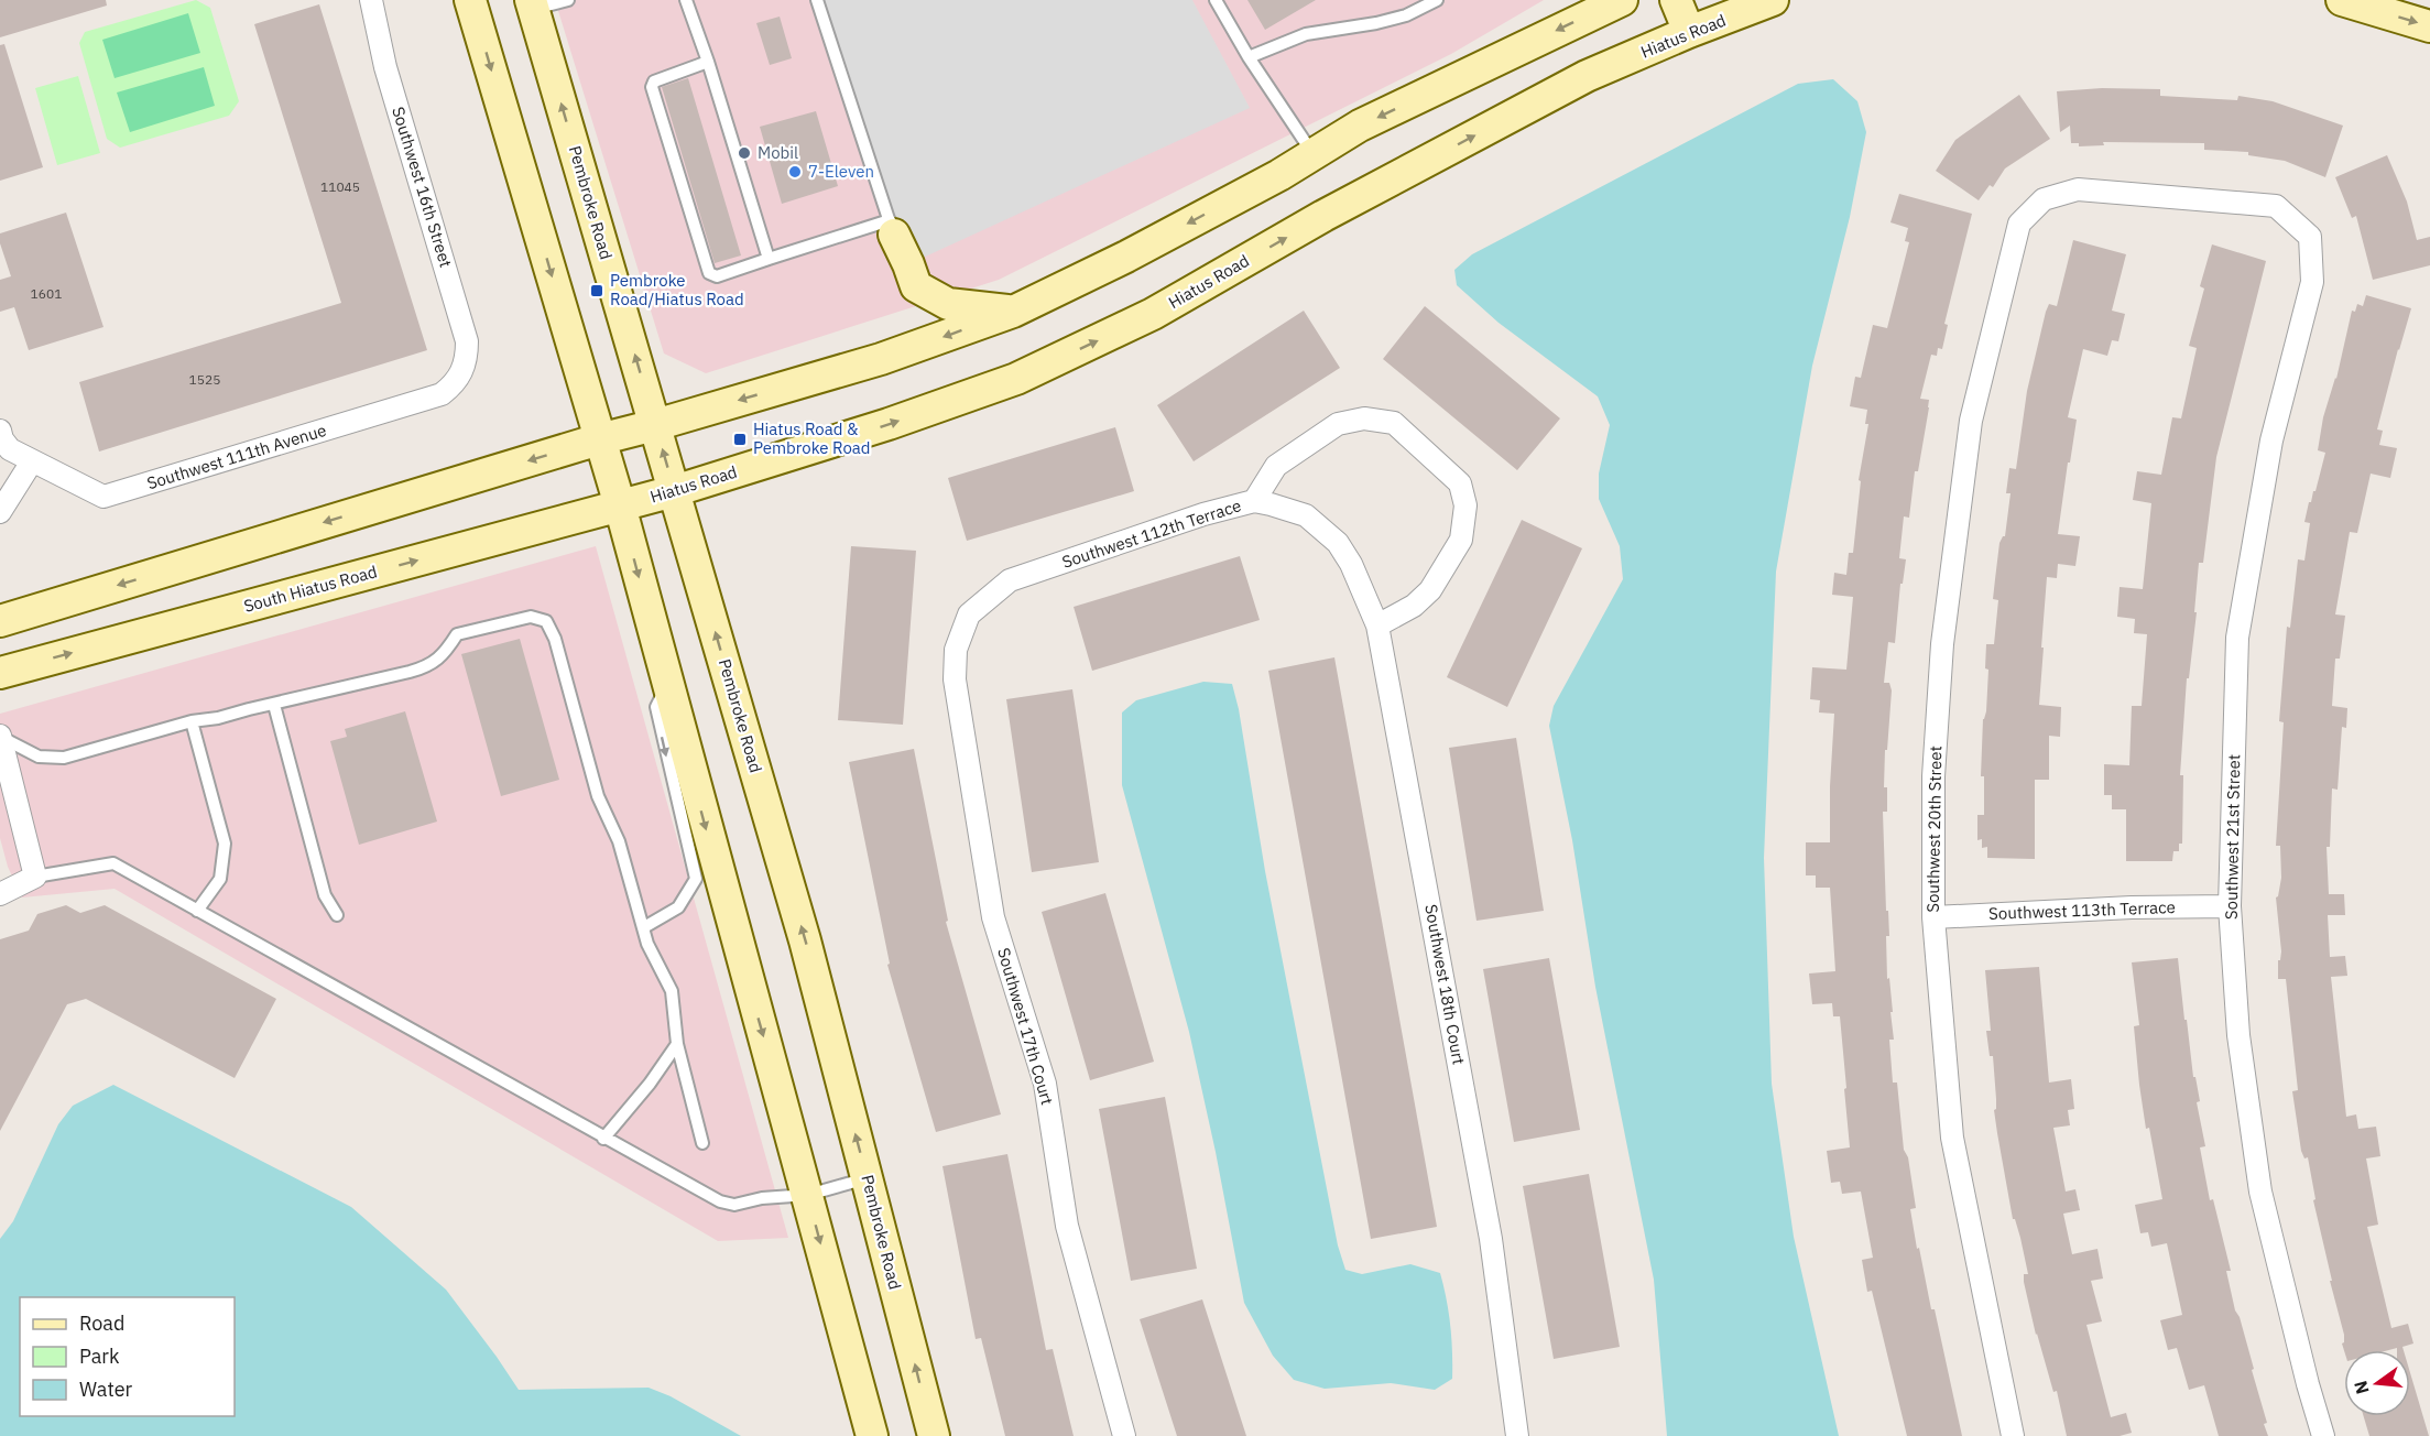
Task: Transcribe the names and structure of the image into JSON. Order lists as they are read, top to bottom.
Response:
{
  "streets": {
    "main road": ["Hiatus Road", "Pembroke Road", "South Hiatus Road"],
    "street": [
      "Southwest 16th Street",
      "Southwest 111th Avenue",
      "Southwest 112th Terrace",
      "Southwest 20th Street",
      "Southwest 21st Street",
      "Southwest 113th Terrace",
      "Southwest 18th Court",
      "Southwest 17th Court"
    ]
  },
  "crossings": [
    ["Hiatus Road", "Pembroke Road"],
    ["Hiatus Road", "South Hiatus Road"],
    ["Southwest 16th Street", "Southwest 111th Avenue"],
    ["Southwest 112th Terrace", "Southwest 18th Court"],
    ["Southwest 112th Terrace", "Southwest 17th Court"],
    ["Southwest 20th Street", "Southwest 21st Street"],
    ["Southwest 20th Street", "Southwest 113th Terrace"],
    ["Southwest 21st Street", "Southwest 113th Terrace"]
  ],
  "places": {
    "other": ["Mobil", "7-Eleven"],
    "transit": ["Pembroke Road/Hiatus Road", "Hiatus Road & Pembroke Road"]
  },
  "house_numbers": ["11045", "1601", "1525"],
  "legend": ["Road", "Park", "Water"],
  "north": "left"
}
